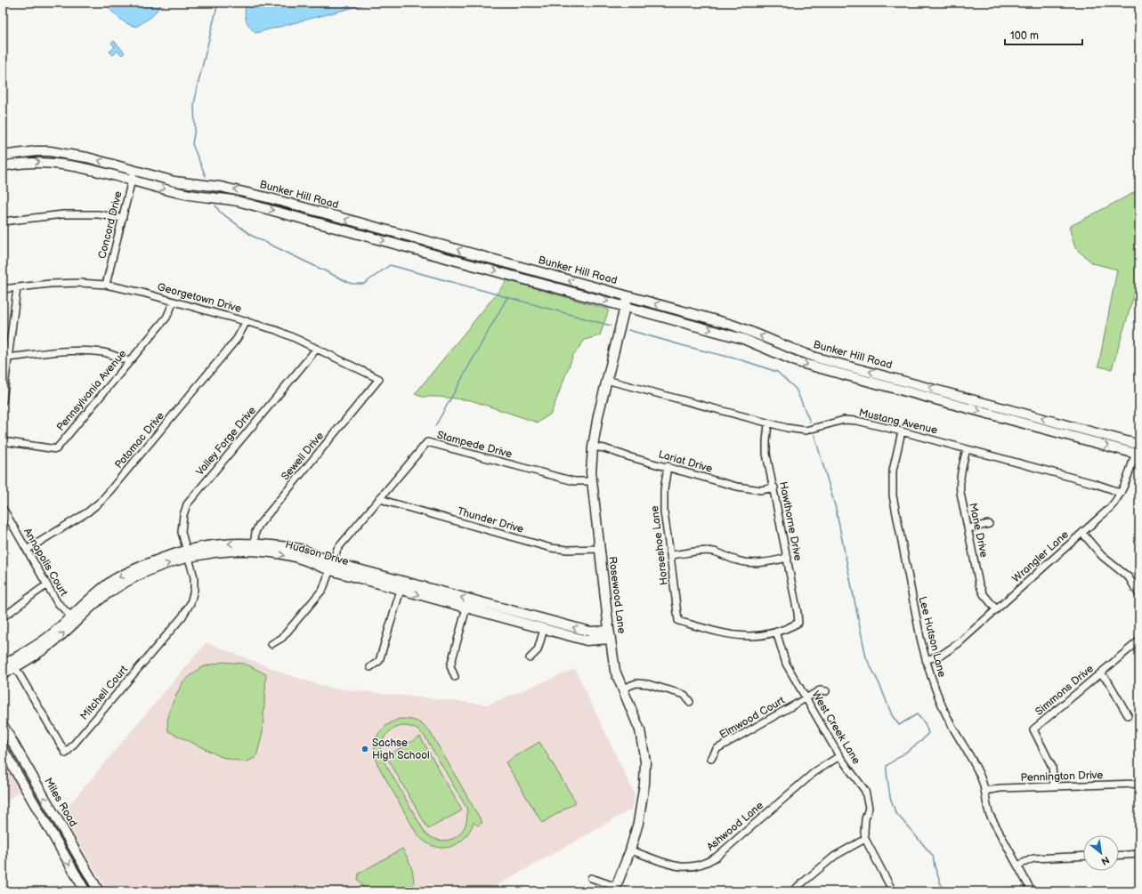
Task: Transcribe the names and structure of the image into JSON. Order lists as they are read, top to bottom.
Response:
{
  "streets": {
    "main road": [
      "Bunker Hill Road",
      "Hudson Drive",
      "Rosewood Lane",
      "Miles Road"
    ],
    "street": [
      "Concord Drive",
      "Georgetown Drive",
      "Pennsylvania Avenue",
      "Mustang Avenue",
      "Potomac Drive",
      "Valley Forge Drive",
      "Stampede Drive",
      "Sewell Drive",
      "Lariat Drive",
      "Thunder Drive",
      "Hawthorne Drive",
      "Mane Drive",
      "Horseshoe Lane",
      "Wrangler Lane",
      "Annapolis Court",
      "Lee Hutson Lane",
      "Simmons Drive",
      "Mitchell Court",
      "Elmwood Court",
      "West Creek Lane",
      "Pennington Drive",
      "Ashwood Lane"
    ]
  },
  "crossings": [
    ["Bunker Hill Road", "Concord Drive"],
    ["Bunker Hill Road", "Wrangler Lane"],
    ["Bunker Hill Road", "Rosewood Lane"],
    ["Concord Drive", "Georgetown Drive"],
    ["Georgetown Drive", "Pennsylvania Avenue"],
    ["Georgetown Drive", "Potomac Drive"],
    ["Georgetown Drive", "Valley Forge Drive"],
    ["Georgetown Drive", "Sewell Drive"],
    ["Mustang Avenue", "Hawthorne Drive"],
    ["Mustang Avenue", "Mane Drive"],
    ["Mustang Avenue", "Wrangler Lane"],
    ["Mustang Avenue", "Rosewood Lane"],
    ["Mustang Avenue", "Lee Hutson Lane"],
    ["Potomac Drive", "Annapolis Court"],
    ["Valley Forge Drive", "Hudson Drive"],
    ["Valley Forge Drive", "Mitchell Court"],
    ["Stampede Drive", "Thunder Drive"],
    ["Stampede Drive", "Hudson Drive"],
    ["Stampede Drive", "Rosewood Lane"],
    ["Sewell Drive", "Hudson Drive"],
    ["Lariat Drive", "Hawthorne Drive"],
    ["Lariat Drive", "Horseshoe Lane"],
    ["Lariat Drive", "Rosewood Lane"],
    ["Thunder Drive", "Rosewood Lane"],
    ["Hawthorne Drive", "Horseshoe Lane"],
    ["Hawthorne Drive", "West Creek Lane"],
    ["Mane Drive", "Wrangler Lane"],
    ["Horseshoe Lane", "West Creek Lane"],
    ["Hudson Drive", "Annapolis Court"],
    ["Hudson Drive", "Rosewood Lane"],
    ["Hudson Drive", "Mitchell Court"],
    ["Wrangler Lane", "Lee Hutson Lane"],
    ["Rosewood Lane", "Ashwood Lane"],
    ["Lee Hutson Lane", "Pennington Drive"],
    ["Simmons Drive", "Pennington Drive"],
    ["Elmwood Court", "West Creek Lane"],
    ["West Creek Lane", "Ashwood Lane"]
  ],
  "places": ["Sachse High School"],
  "scale_bar": "100 m",
  "north": "bottom right"
}
